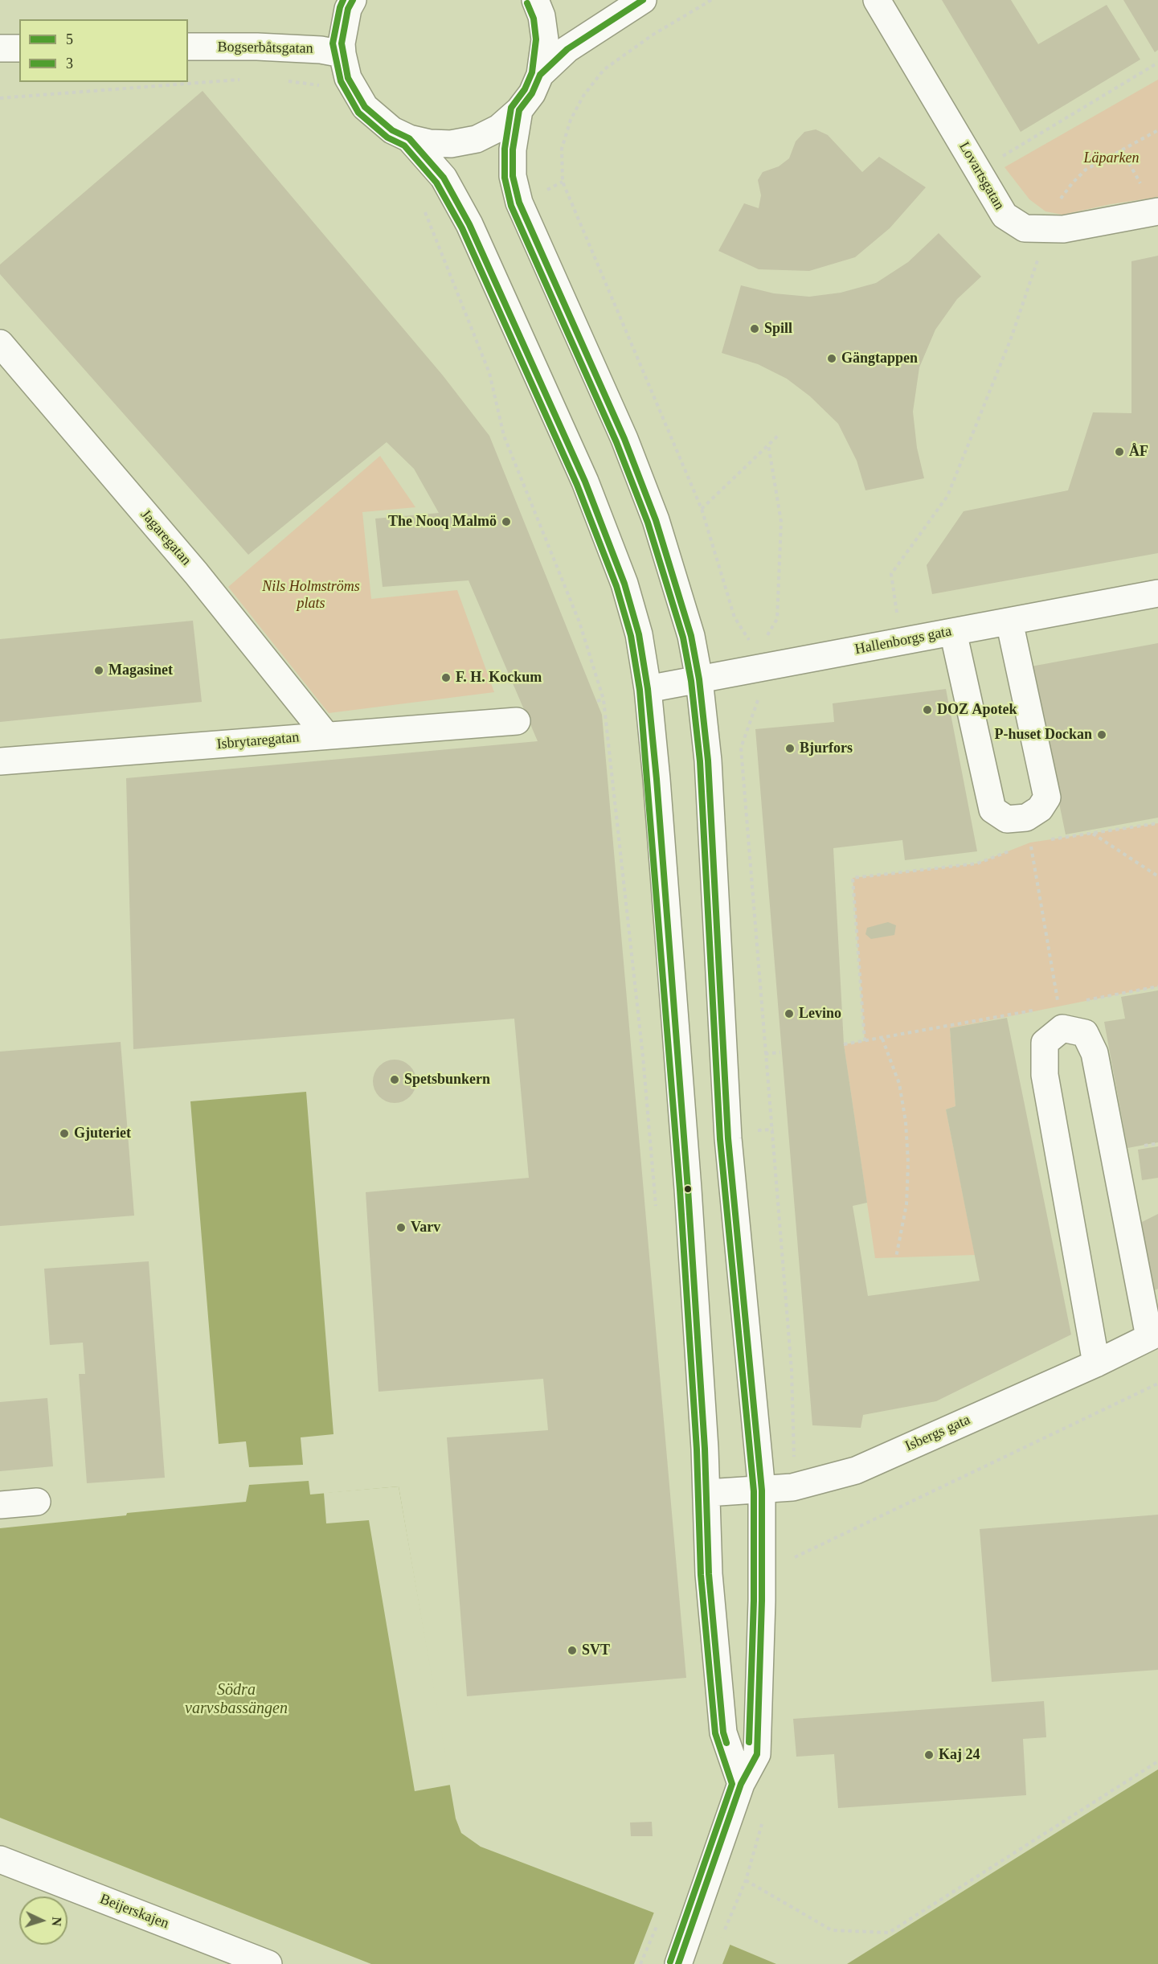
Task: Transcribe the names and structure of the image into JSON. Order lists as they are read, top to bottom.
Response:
{
  "streets": {
    "street": [
      "Bogserbåtsgatan",
      "Lovartsgatan",
      "Jagaregatan",
      "Hallenborgs gata",
      "Isbrytaregatan",
      "Isbergs gata",
      "Beijerskajen"
    ]
  },
  "crossings": [
    ["Jagaregatan", "Isbrytaregatan"]
  ],
  "water": ["Södra varvsbassängen"],
  "parks": ["Läparken", "Nils Holmströms plats"],
  "places": [
    "Spill",
    "Gängtappen",
    "ÅF",
    "The Nooq Malmö",
    "Magasinet",
    "F. H. Kockum",
    "DOZ Apotek",
    "P-huset Dockan",
    "Bjurfors",
    "Levino",
    "Spetsbunkern",
    "Gjuteriet",
    "Varv",
    "SVT",
    "Kaj 24"
  ],
  "lines": ["transit line 5", "transit line 3"],
  "legend": ["5", "3"],
  "north": "right"
}
